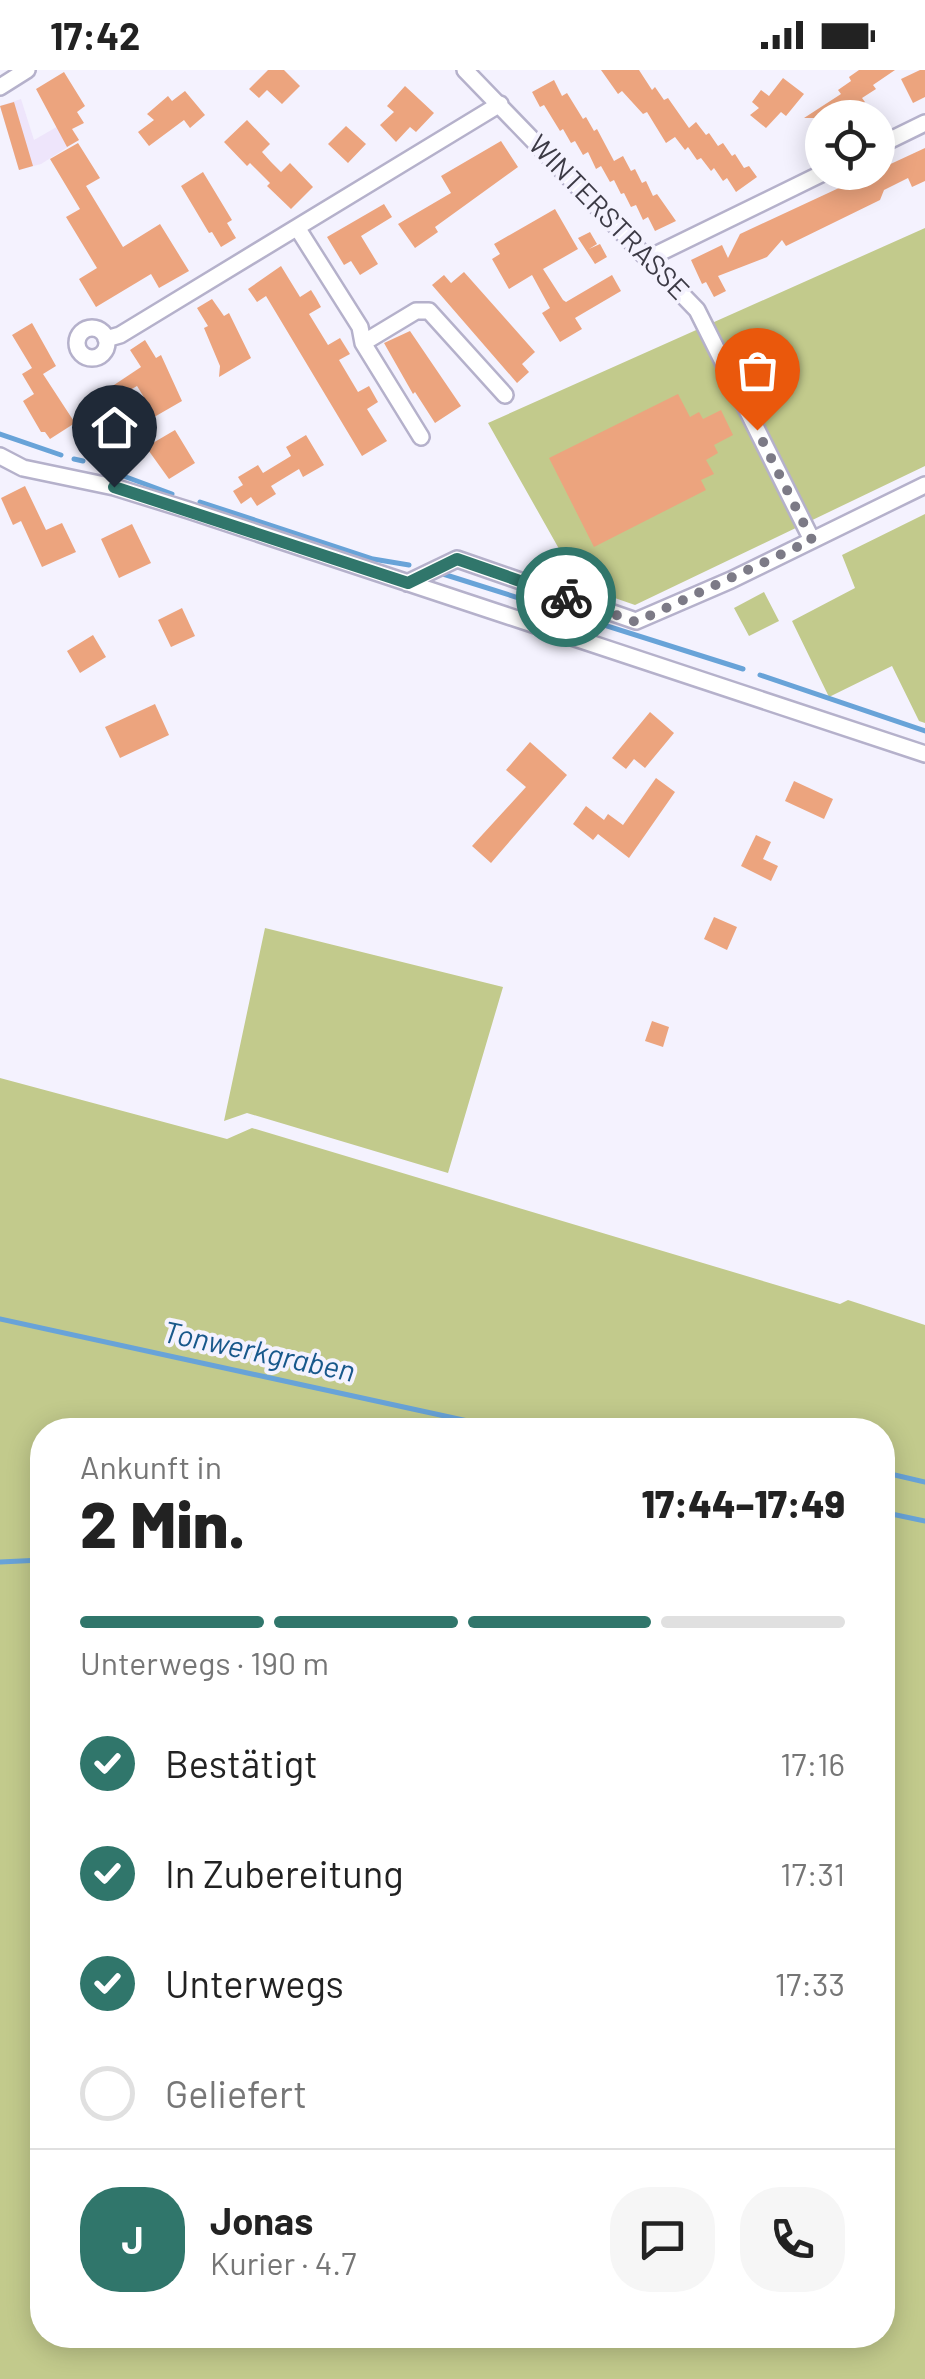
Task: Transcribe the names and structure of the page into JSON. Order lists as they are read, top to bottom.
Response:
{
  "streets": {
    "street": ["WINTERSTRASSE"]
  },
  "water": ["Tonwerkgraben"],
  "page": {
    "status": "17:42",
    "heading": ["2 Min.", "Ankunft in", "17:44–17:49"],
    "panel": ["Jonas", "Kurier · 4.7"],
    "bar": "Unterwegs · 190 m",
    "list": [
      ["Bestätigt", "17:16"],
      ["In Zubereitung", "17:31"],
      ["Unterwegs", "17:33"],
      "Geliefert"
    ],
    "round": "J"
  }
}
